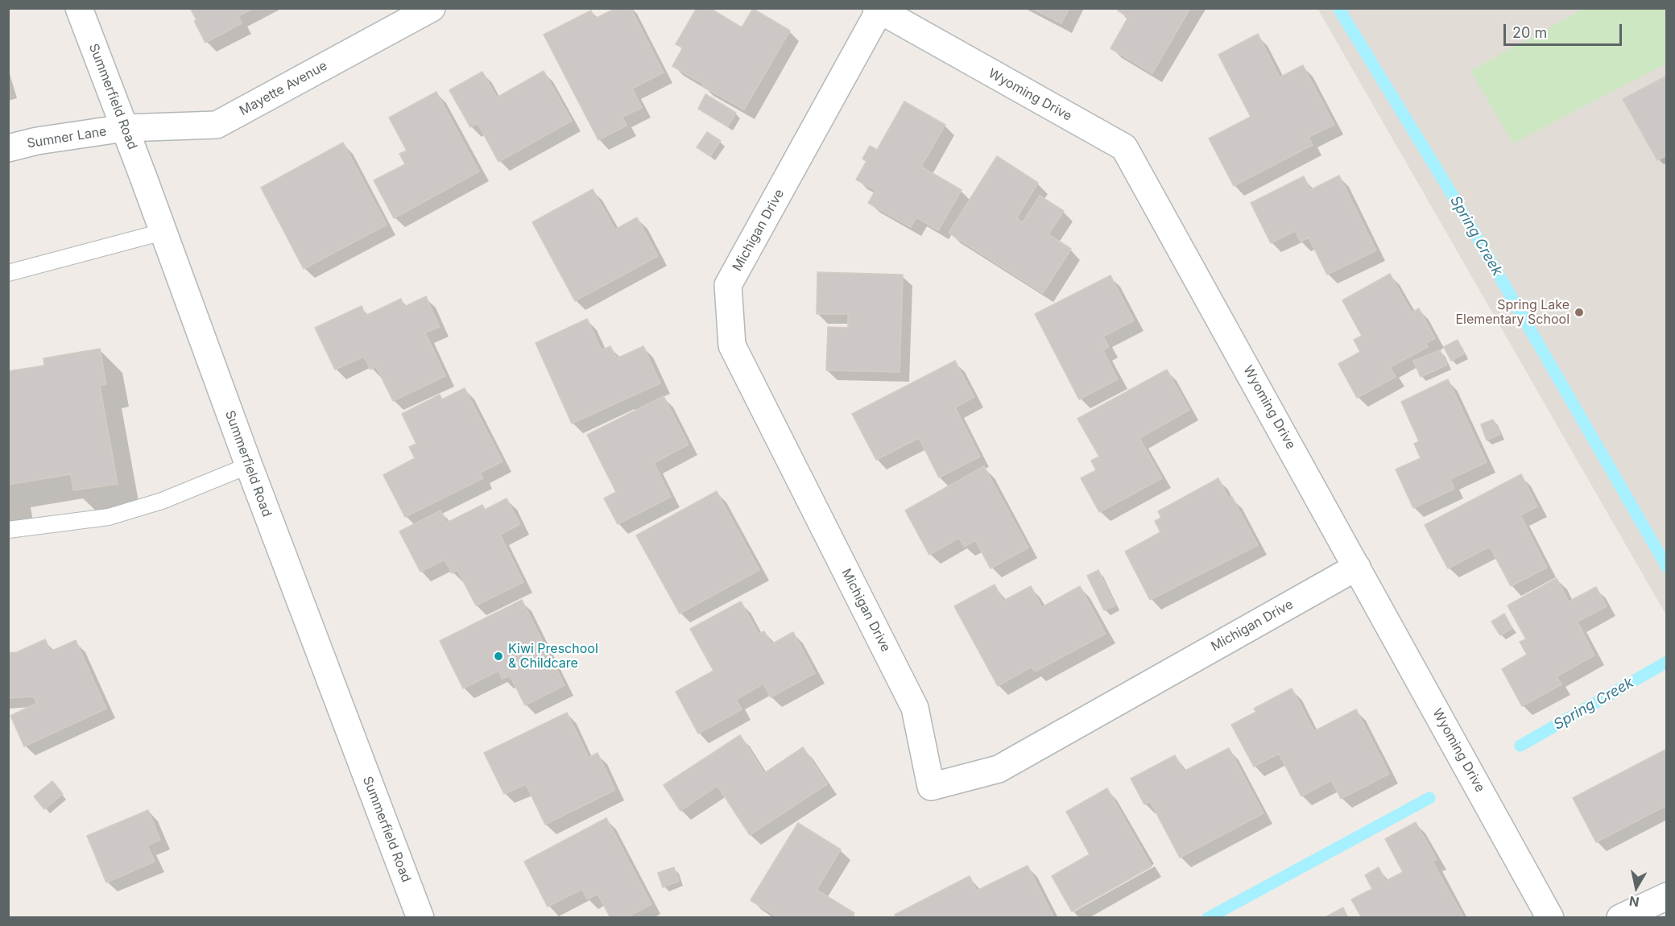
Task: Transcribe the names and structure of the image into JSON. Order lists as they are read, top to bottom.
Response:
{
  "streets": {
    "street": [
      "Mayette Avenue",
      "Wyoming Drive",
      "Summerfield Road",
      "Sumner Lane",
      "Michigan Drive"
    ]
  },
  "crossings": [
    ["Mayette Avenue", "Summerfield Road"],
    ["Mayette Avenue", "Sumner Lane"],
    ["Wyoming Drive", "Michigan Drive"],
    ["Summerfield Road", "Sumner Lane"]
  ],
  "water": ["Spring Creek"],
  "places": ["Spring Lake Elementary School", "Kiwi Preschool & Childcare"],
  "scale_bar": "20 m",
  "north": "bottom"
}
